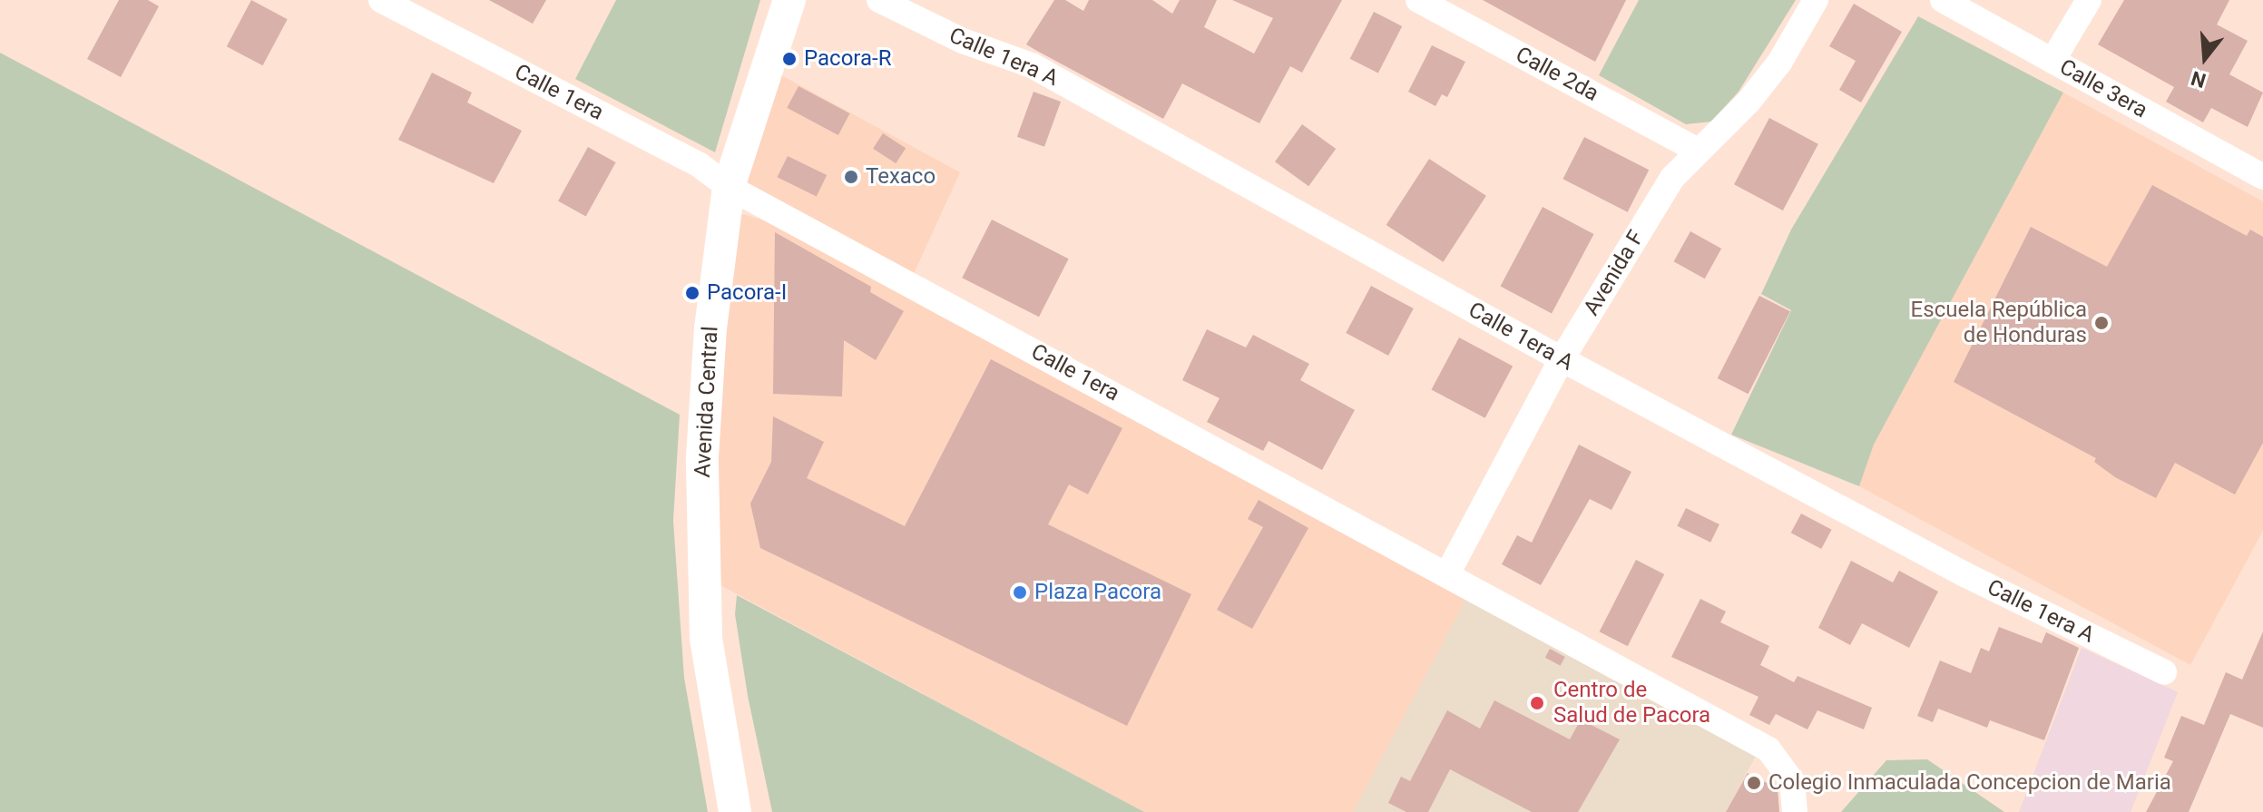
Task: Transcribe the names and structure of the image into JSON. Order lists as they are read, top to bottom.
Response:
{
  "streets": {
    "street": [
      "Calle 1era A",
      "Calle 2da",
      "Calle 3era",
      "Calle 1era",
      "Avenida F",
      "Avenida Central"
    ]
  },
  "crossings": [
    ["Calle 1era A", "Avenida F"],
    ["Calle 2da", "Avenida F"],
    ["Calle 1era", "Avenida F"],
    ["Calle 1era", "Avenida Central"]
  ],
  "places": [
    "Pacora-R",
    "Texaco",
    "Pacora-I",
    "Escuela República de Honduras",
    "Plaza Pacora",
    "Centro de Salud de Pacora",
    "Colegio Inmaculada Concepcion de Maria"
  ],
  "north": "bottom"
}
